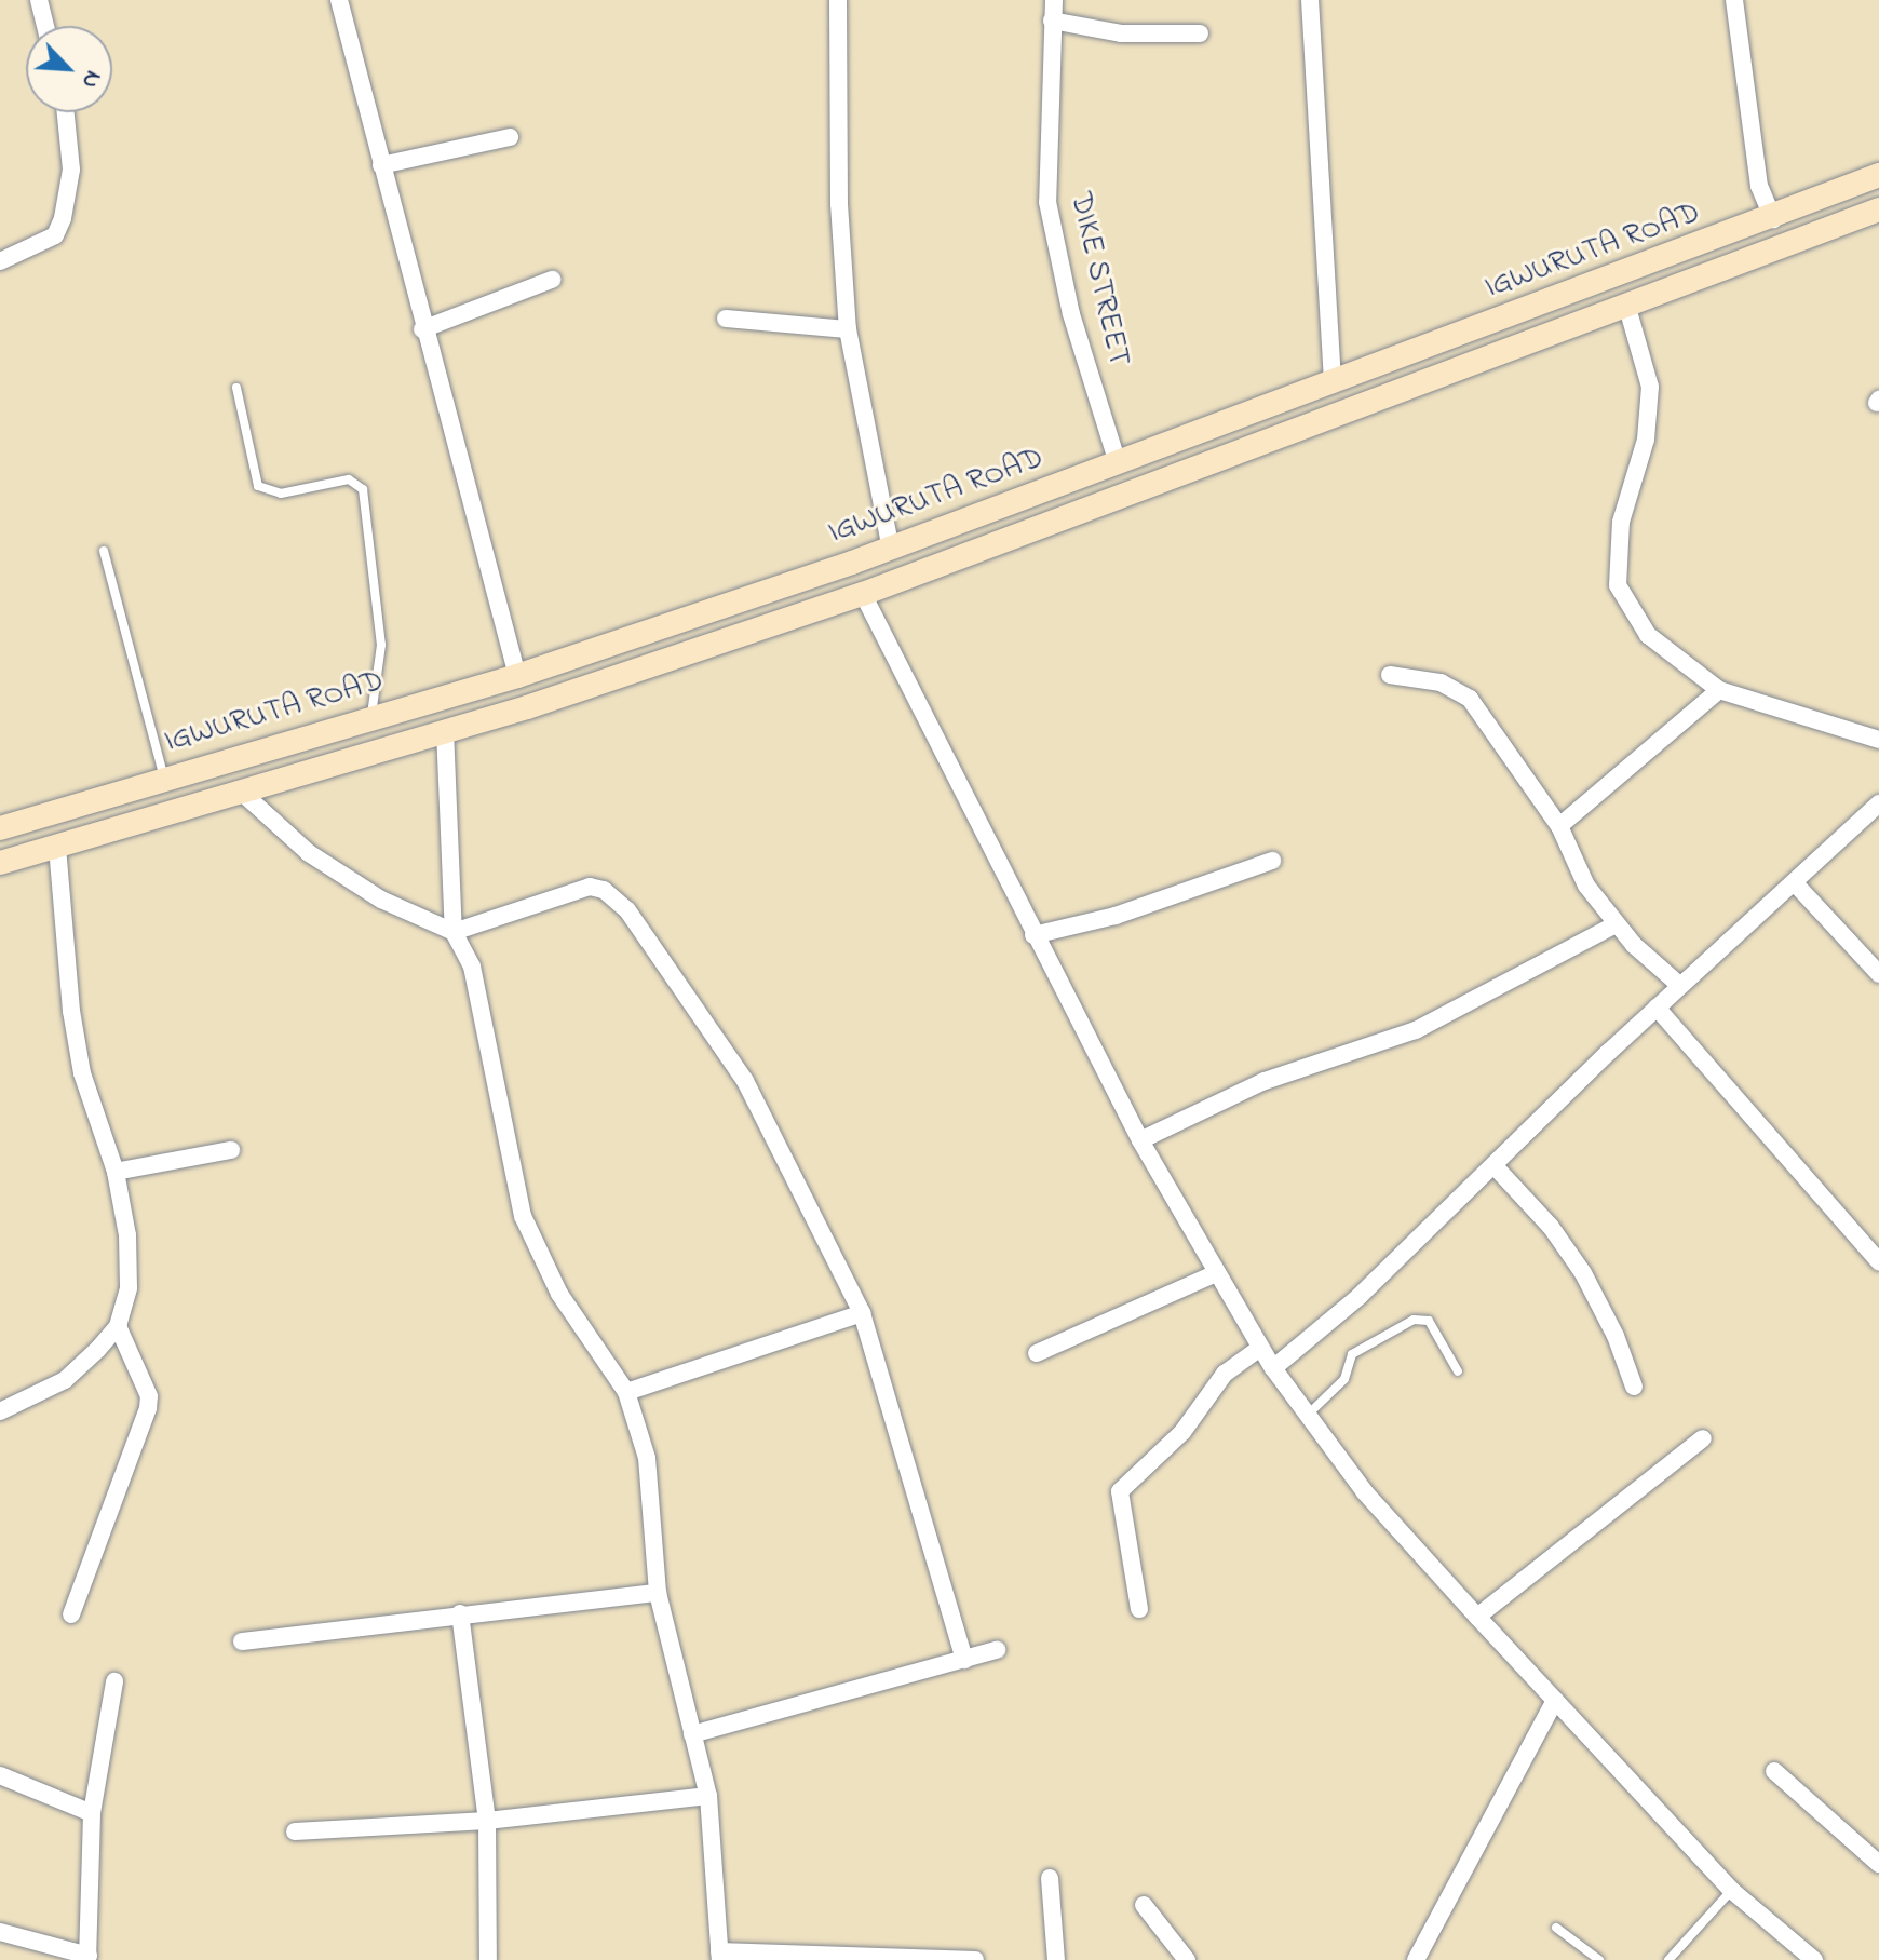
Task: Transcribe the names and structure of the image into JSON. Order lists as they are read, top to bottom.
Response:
{
  "streets": {
    "main road": ["IGWURUTA ROAD"],
    "street": ["DIKE STREET"]
  },
  "crossings": [
    ["IGWURUTA ROAD", "DIKE STREET"]
  ],
  "north": "bottom right"
}
